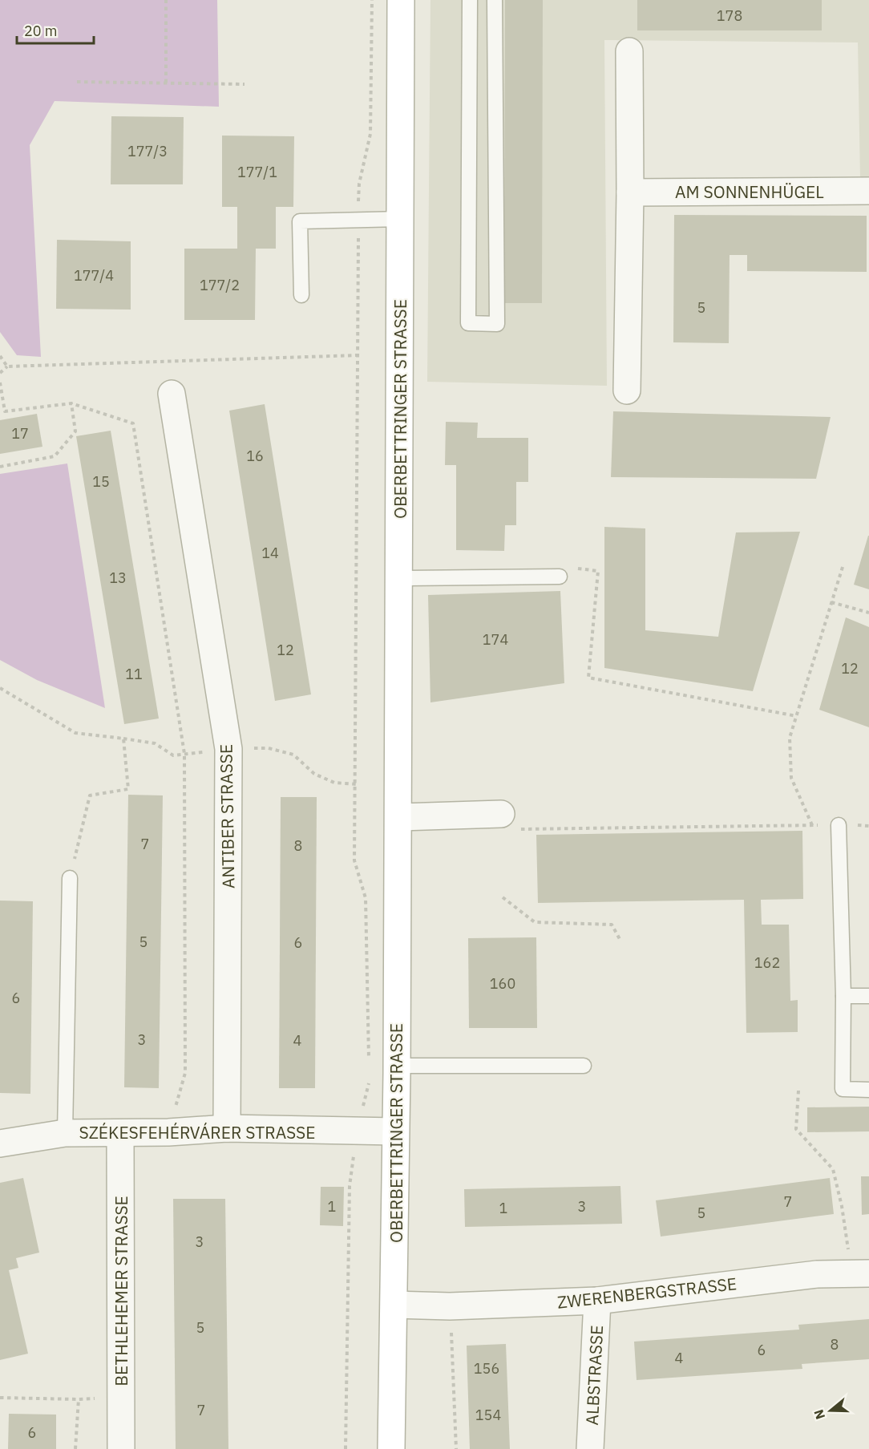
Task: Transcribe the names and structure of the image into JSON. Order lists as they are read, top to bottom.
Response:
{
  "streets": {
    "street": [
      "AM SONNENHÜGEL",
      "OBERBETTRINGER STRASSE",
      "ANTIBER STRASSE",
      "SZÉKESFEHÉRVÁRER STRASSE",
      "BETHLEHEMER STRASSE",
      "ZWERENBERGSTRASSE",
      "ALBSTRASSE"
    ]
  },
  "crossings": [
    ["OBERBETTRINGER STRASSE", "SZÉKESFEHÉRVÁRER STRASSE"],
    ["OBERBETTRINGER STRASSE", "ZWERENBERGSTRASSE"],
    ["ANTIBER STRASSE", "SZÉKESFEHÉRVÁRER STRASSE"],
    ["SZÉKESFEHÉRVÁRER STRASSE", "BETHLEHEMER STRASSE"],
    ["ZWERENBERGSTRASSE", "ALBSTRASSE"]
  ],
  "house_numbers": [
    "178",
    "177/3",
    "177/1",
    "177/4",
    "177/2",
    "5",
    "17",
    "16",
    "15",
    "14",
    "13",
    "174",
    "12",
    "12",
    "11",
    "7",
    "8",
    "5",
    "6",
    "162",
    "160",
    "6",
    "3",
    "4",
    "7",
    "1",
    "3",
    "1",
    "5",
    "3",
    "5",
    "8",
    "6",
    "4",
    "156",
    "7",
    "154",
    "6"
  ],
  "scale_bar": "20 m",
  "north": "left"
}
